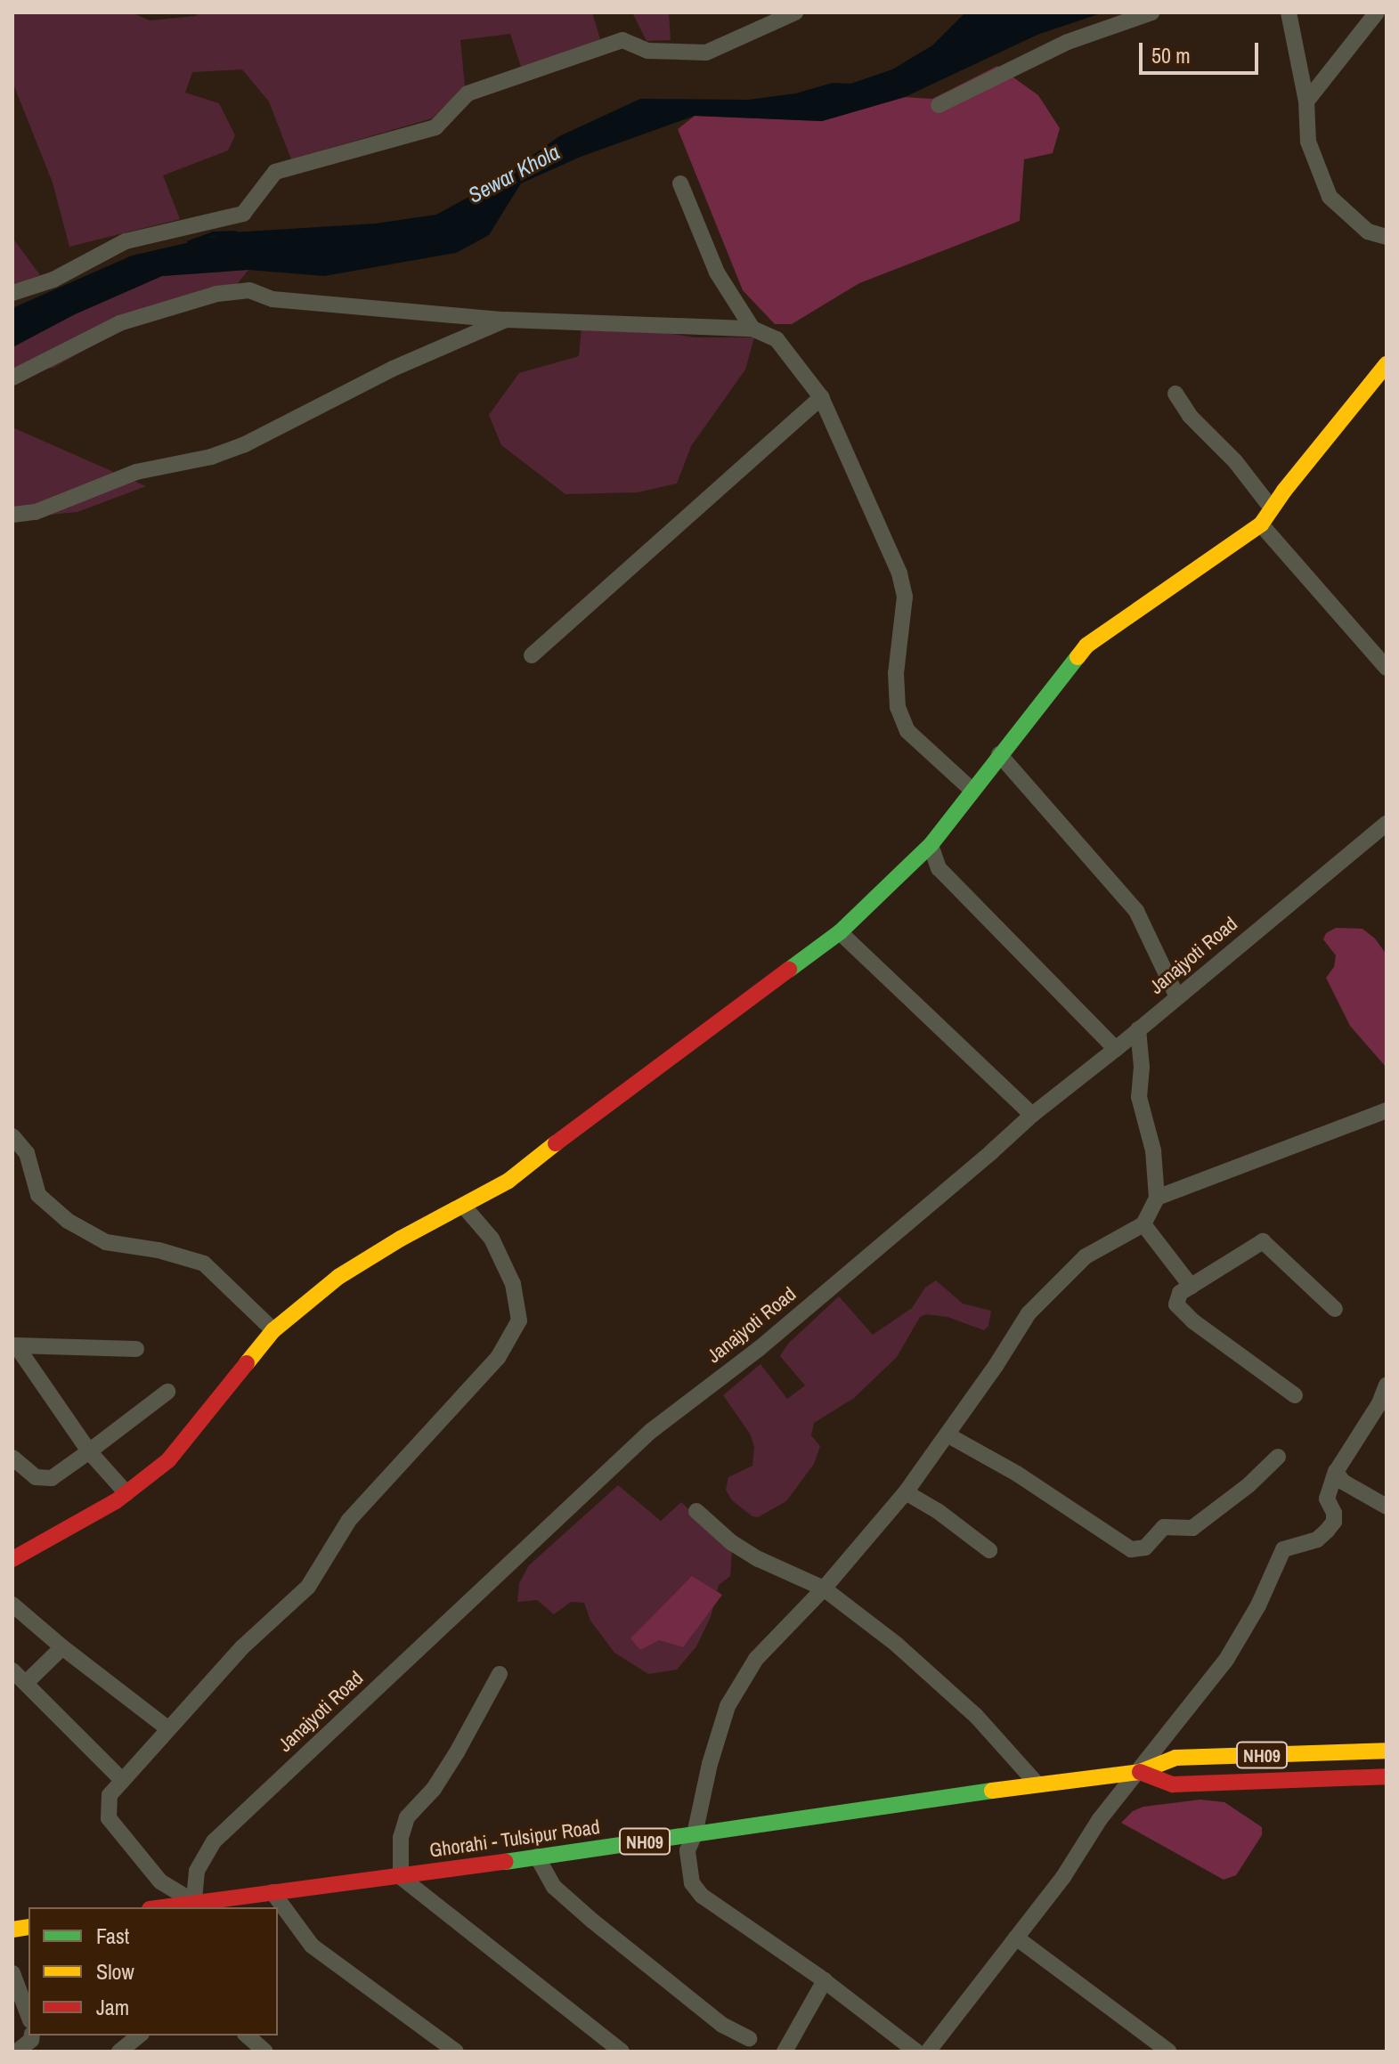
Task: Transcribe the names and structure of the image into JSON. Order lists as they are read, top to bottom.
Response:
{
  "streets": {
    "street": ["Janajyoti Road", "NH09", "Ghorahi - Tulsipur Road"]
  },
  "crossings": [
    ["Janajyoti Road", "Ghorahi - Tulsipur Road"]
  ],
  "water": ["Sewar Khola"],
  "legend": ["Fast", "Slow", "Jam"],
  "scale_bar": "50 m"
}
